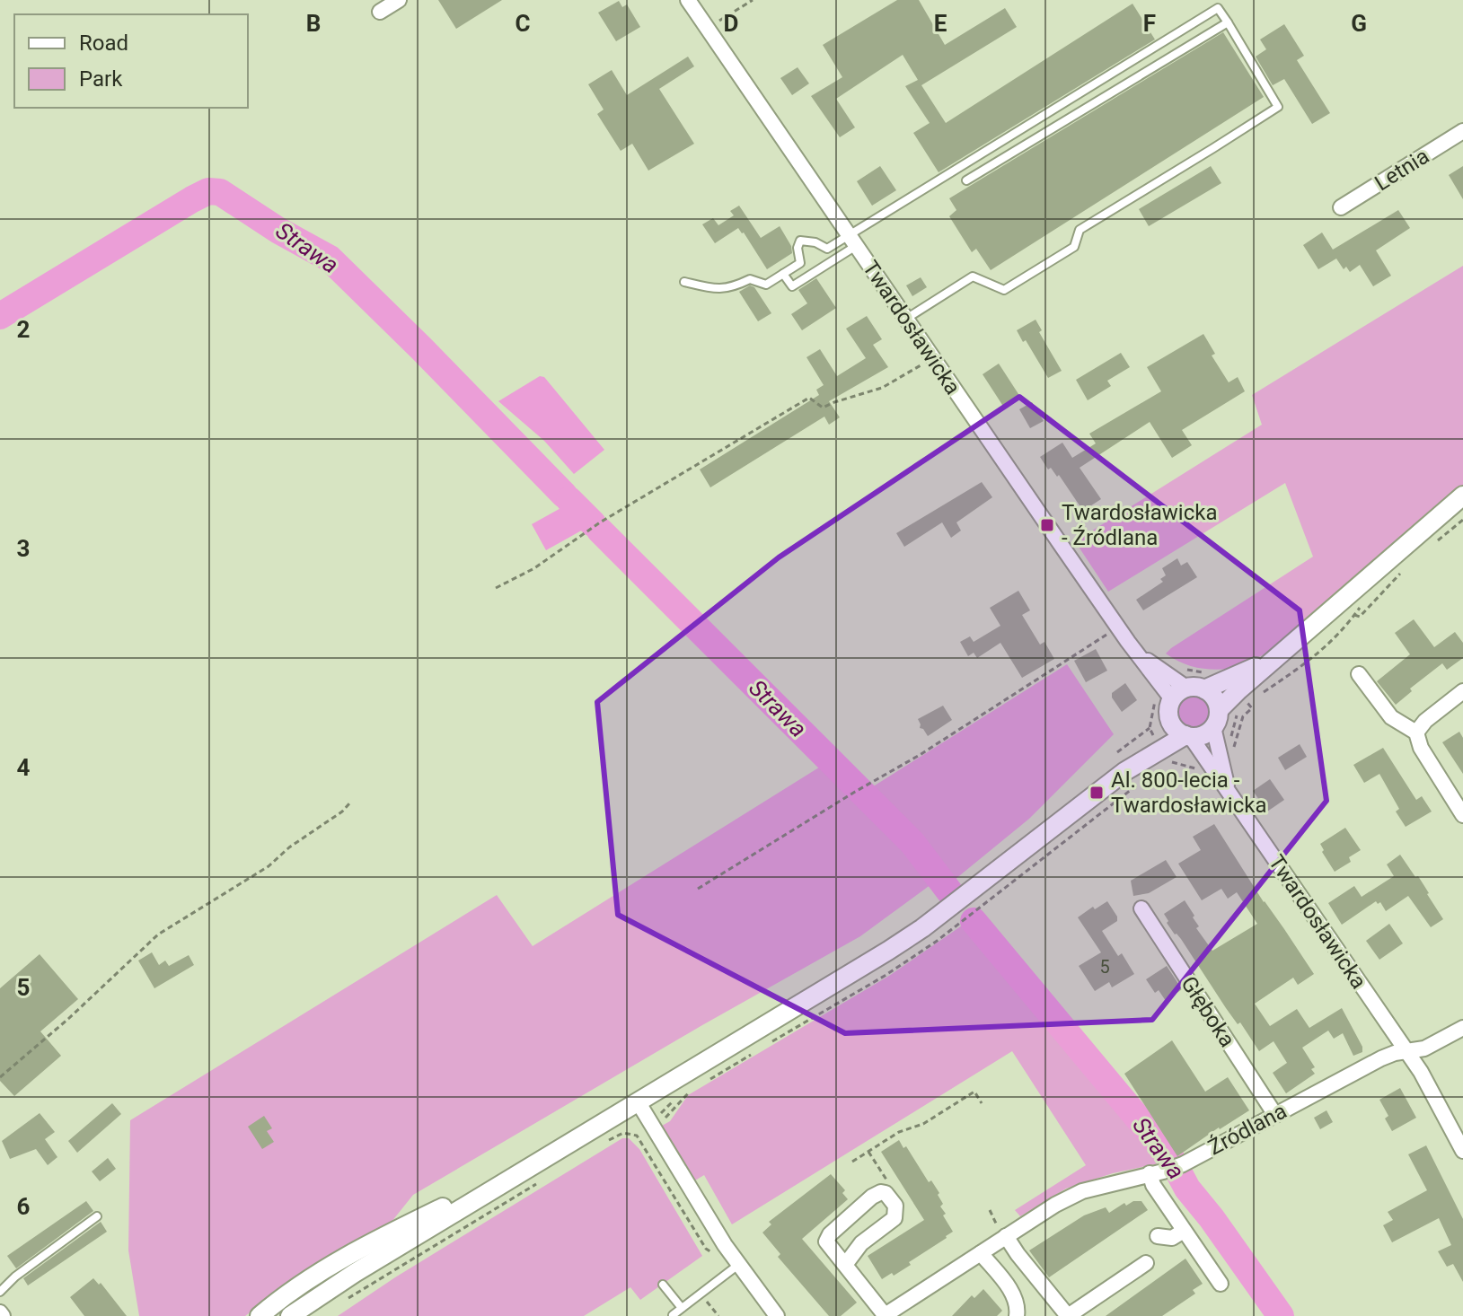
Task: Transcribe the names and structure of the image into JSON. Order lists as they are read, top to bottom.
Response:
{
  "streets": {
    "street": [
      "Letnia",
      "Twardosławicka",
      "Głęboka",
      "Źródlana"
    ]
  },
  "crossings": [
    ["Twardosławicka", "Źródlana"],
    ["Głęboka", "Źródlana"]
  ],
  "water": ["Strawa"],
  "places": {
    "transit": ["Twardosławicka - Źródlana", "Al. 800-lecia - Twardosławicka"]
  },
  "house_numbers": ["5"],
  "legend": ["Road", "Park"],
  "grid": {
    "columns": [
      "B",
      "C",
      "D",
      "E",
      "F",
      "G"
    ],
    "rows": [
      "2",
      "3",
      "4",
      "5",
      "6"
    ]
  }
}
